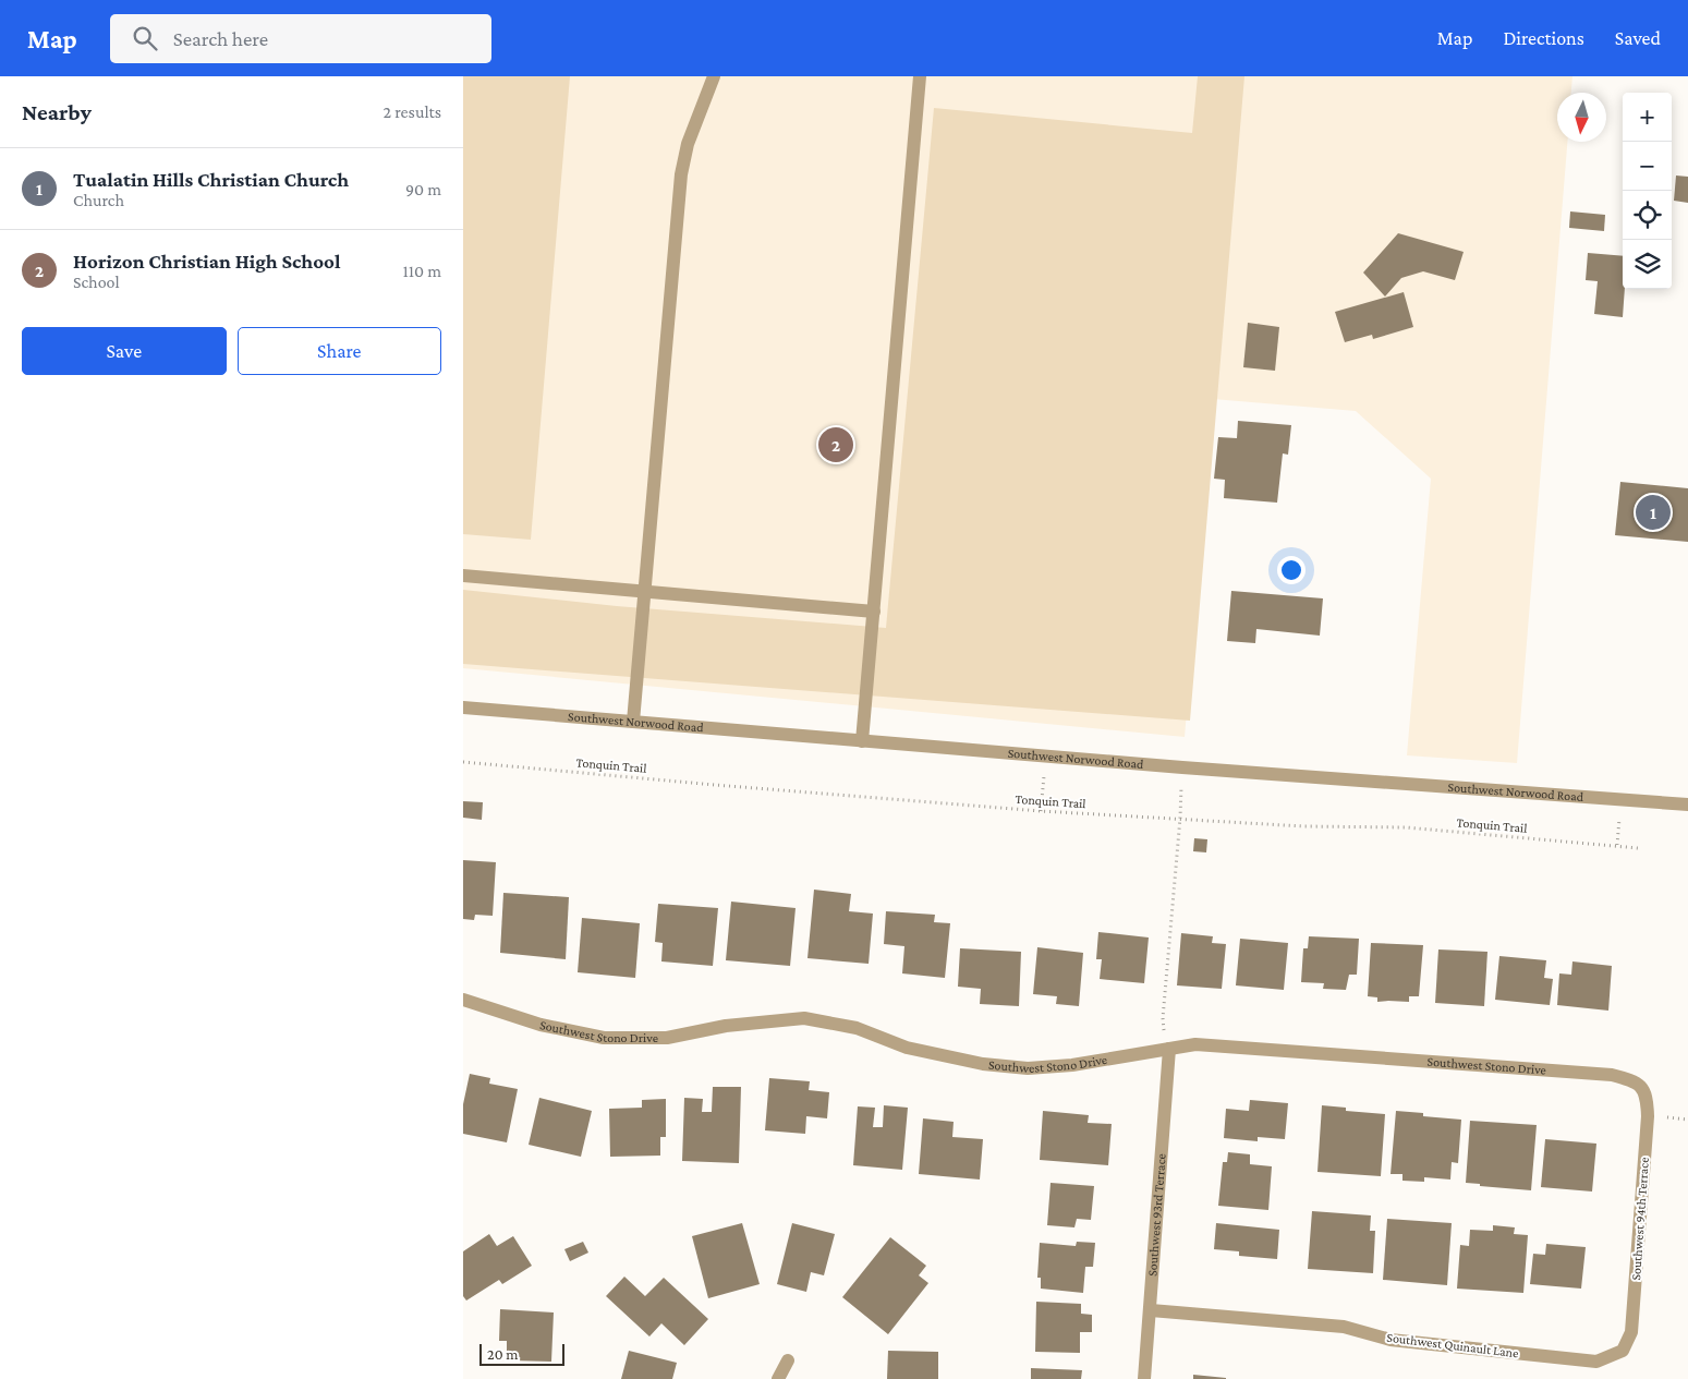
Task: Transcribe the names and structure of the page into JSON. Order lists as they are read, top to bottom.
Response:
{
  "streets": {
    "street": [
      "Southwest Norwood Road",
      "Southwest Stono Drive",
      "Southwest 93rd Terrace",
      "Southwest 94th Terrace",
      "Southwest Quinault Lane"
    ],
    "path": ["Tonquin Trail"]
  },
  "crossings": [
    ["Southwest Stono Drive", "Southwest 93rd Terrace"],
    ["Southwest Stono Drive", "Southwest 94th Terrace"],
    ["Southwest 93rd Terrace", "Southwest Quinault Lane"],
    ["Southwest 94th Terrace", "Southwest Quinault Lane"]
  ],
  "scale_bar": "20 m",
  "north": "bottom",
  "page": {
    "header": "Map",
    "search": "Search here",
    "nav": ["Map", "Directions", "Saved"],
    "heading": ["Nearby", "2 results"],
    "map_buttons": ["+", "−"],
    "list": [
      {
        "mark": "1",
        "name": "Tualatin Hills Christian Church",
        "note": "Church",
        "value": "90 m"
      },
      {
        "mark": "2",
        "name": "Horizon Christian High School",
        "note": "School",
        "value": "110 m"
      }
    ],
    "buttons": ["Save", "Share"],
    "pins": ["2", "1"],
    "scale": "20 m"
  }
}
